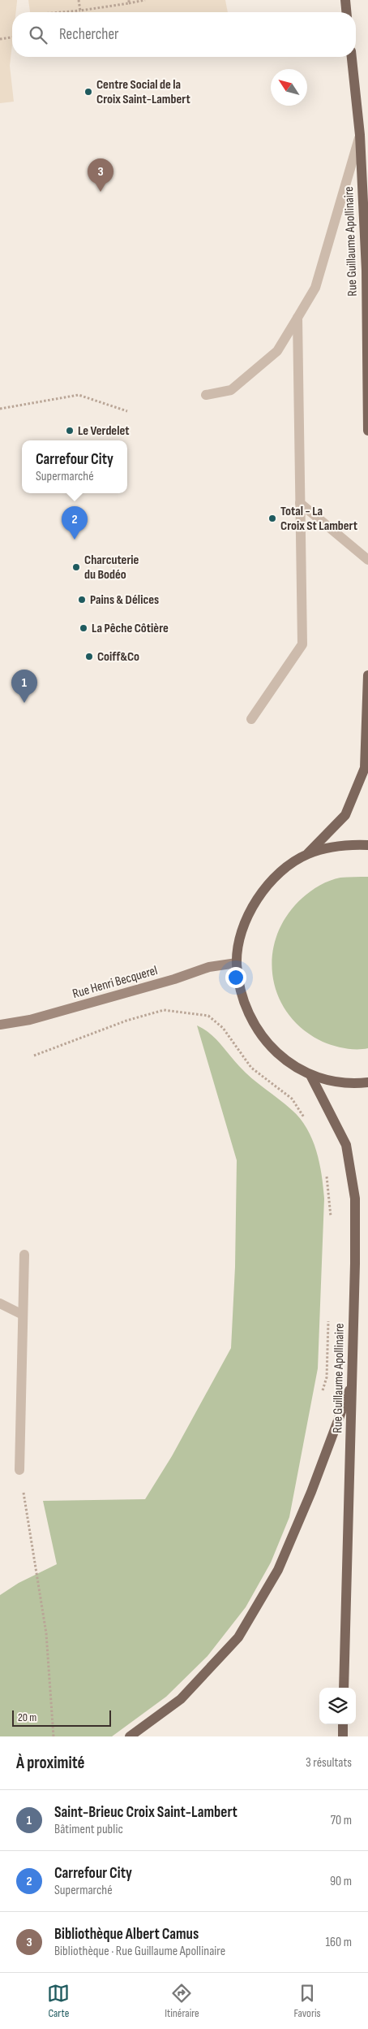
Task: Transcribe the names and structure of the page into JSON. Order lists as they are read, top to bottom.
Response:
{
  "streets": {
    "main road": ["Rue Guillaume Apollinaire", "Rue Henri Becquerel"]
  },
  "places": [
    "Centre Social de la Croix Saint-Lambert",
    "Le Verdelet",
    "Total - La Croix St Lambert",
    "Charcuterie du Bodéo",
    "Pains & Délices",
    "La Pêche Côtière",
    "Coiff&Co"
  ],
  "scale_bar": "20 m",
  "north": "top left",
  "page": {
    "search": "Rechercher",
    "pins": ["3", "2", "1"],
    "popup": ["Carrefour City", "Supermarché"],
    "scale": "20 m",
    "heading": ["À proximité", "3 résultats"],
    "list": [
      {
        "mark": "1",
        "name": "Saint-Brieuc Croix Saint-Lambert",
        "note": "Bâtiment public",
        "value": "70 m"
      },
      {
        "mark": "2",
        "name": "Carrefour City",
        "note": "Supermarché",
        "value": "90 m"
      },
      {
        "mark": "3",
        "name": "Bibliothèque Albert Camus",
        "note": "Bibliothèque · Rue Guillaume Apollinaire",
        "value": "160 m"
      }
    ],
    "nav": ["Carte", "Itinéraire", "Favoris"]
  }
}
